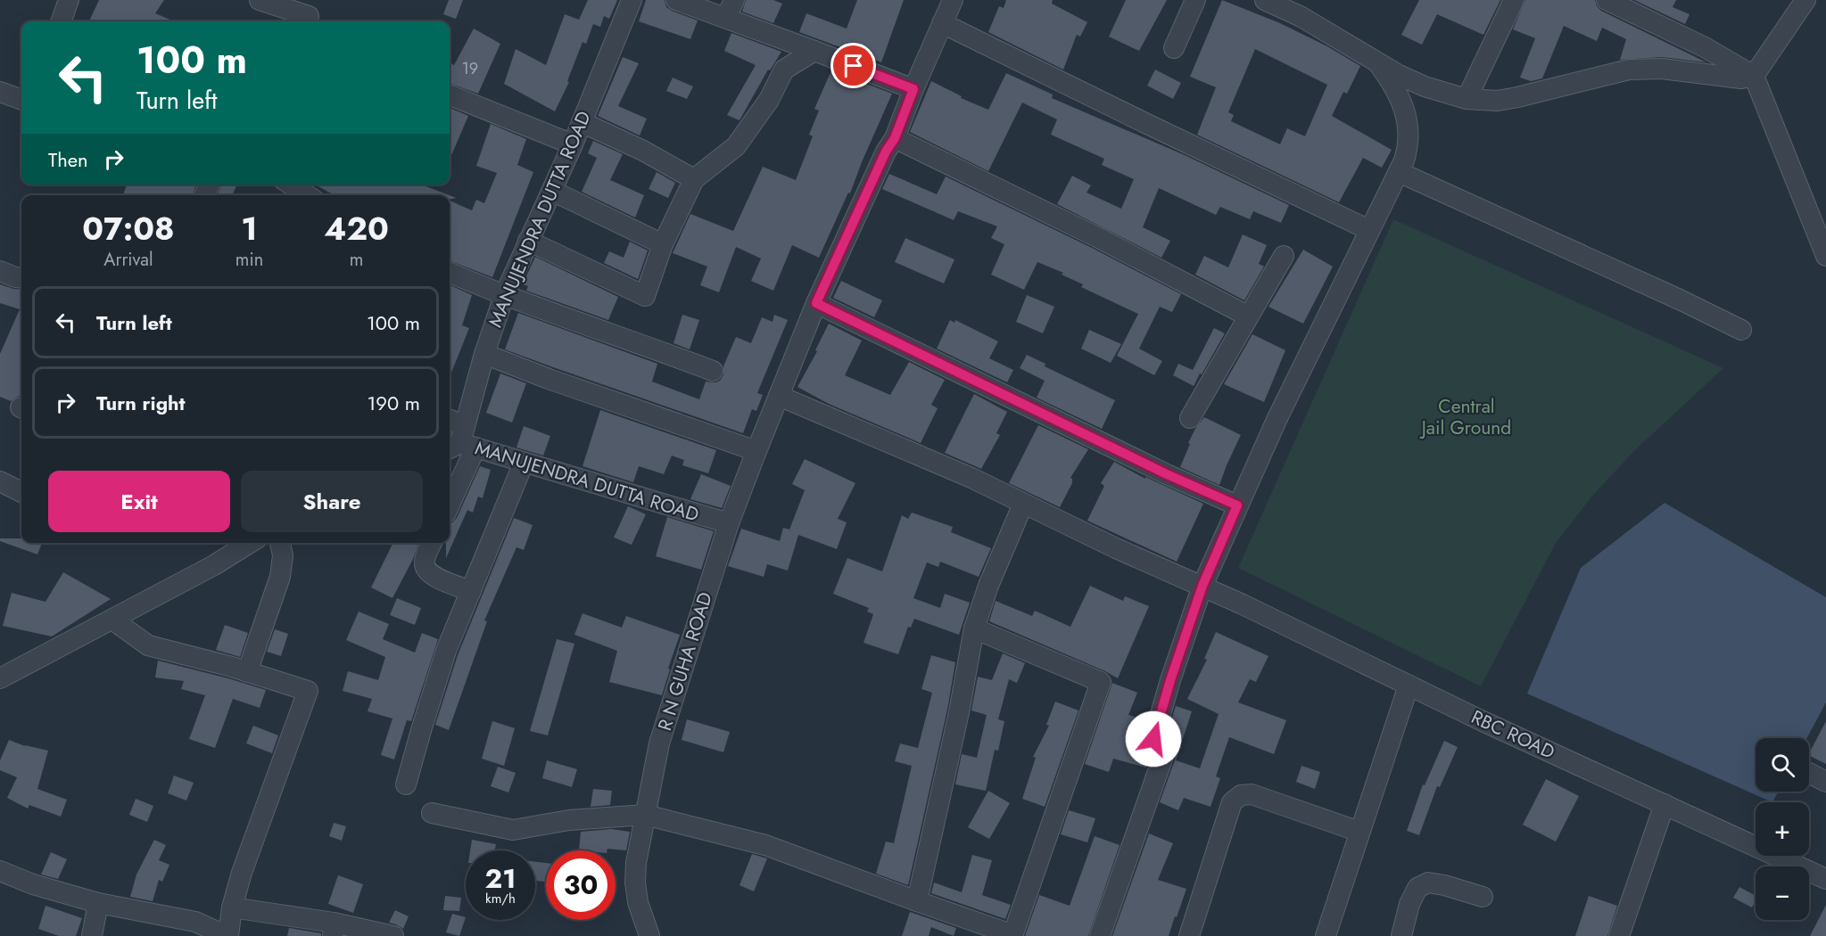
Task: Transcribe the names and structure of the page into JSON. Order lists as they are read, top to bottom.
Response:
{
  "streets": {
    "street": ["MANUJENDRA DUTTA ROAD", "R N GUHA ROAD", "RBC ROAD"]
  },
  "crossings": [
    ["MANUJENDRA DUTTA ROAD", "R N GUHA ROAD"],
    ["R N GUHA ROAD", "RBC ROAD"]
  ],
  "parks": ["Central Jail Ground"],
  "house_numbers": ["19"],
  "page": {
    "turn": ["100 m", "Turn left"],
    "then": "Then",
    "eta": [
      "07:08",
      "Arrival",
      "1",
      "min",
      "420",
      "m"
    ],
    "list": [
      {
        "name": "Turn left",
        "value": "100 m"
      },
      {
        "name": "Turn right",
        "value": "190 m"
      }
    ],
    "buttons": ["Exit", "Share"],
    "map_buttons": ["+", "−"],
    "speed": "21 km/h",
    "limit": "30"
  }
}
